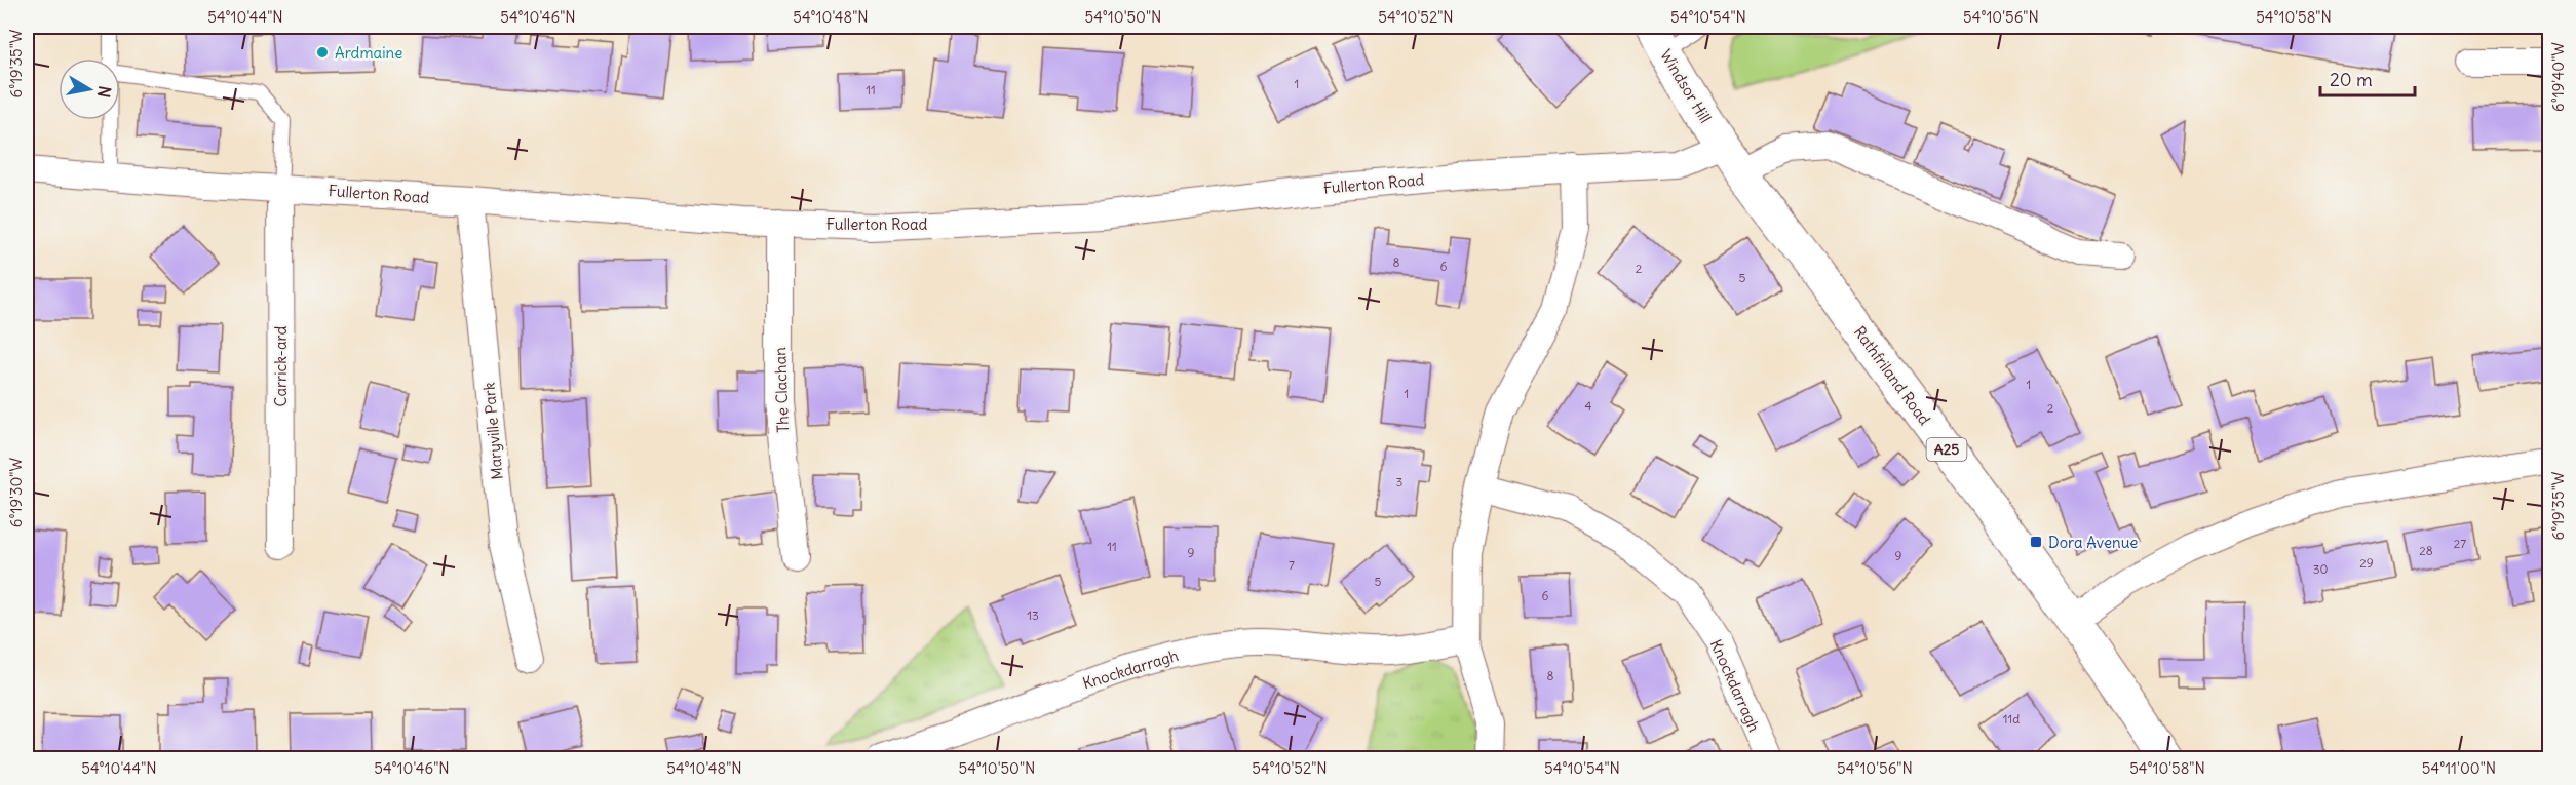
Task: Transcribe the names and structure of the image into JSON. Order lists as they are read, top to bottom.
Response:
{
  "streets": {
    "main road": ["Windsor Hill", "Rathfriland Road", "A25"],
    "street": [
      "Fullerton Road",
      "Carrick-ard",
      "The Clachan",
      "Maryville Park",
      "Knockdarragh"
    ]
  },
  "crossings": [
    ["Windsor Hill", "Fullerton Road"],
    ["Windsor Hill", "Rathfriland Road"],
    ["Fullerton Road", "Carrick-ard"],
    ["Fullerton Road", "Rathfriland Road"],
    ["Fullerton Road", "The Clachan"],
    ["Fullerton Road", "Maryville Park"]
  ],
  "places": {
    "other": ["Ardmaine"],
    "transit": ["Dora Avenue"]
  },
  "house_numbers": [
    "1",
    "11",
    "8",
    "6",
    "2",
    "5",
    "1",
    "1",
    "4",
    "2",
    "3",
    "27",
    "11",
    "28",
    "9",
    "9",
    "29",
    "7",
    "30",
    "5",
    "6",
    "13",
    "8",
    "11d"
  ],
  "scale_bar": "20 m",
  "north": "right",
  "coordinates": [
    "54°10'44\"N",
    "54°10'46\"N",
    "54°10'48\"N",
    "54°10'50\"N",
    "54°10'52\"N",
    "54°10'54\"N",
    "54°10'56\"N",
    "54°10'58\"N",
    "6°19'35\"W",
    "6°19'40\"W",
    "6°19'30\"W",
    "54°11'00\"N"
  ]
}
